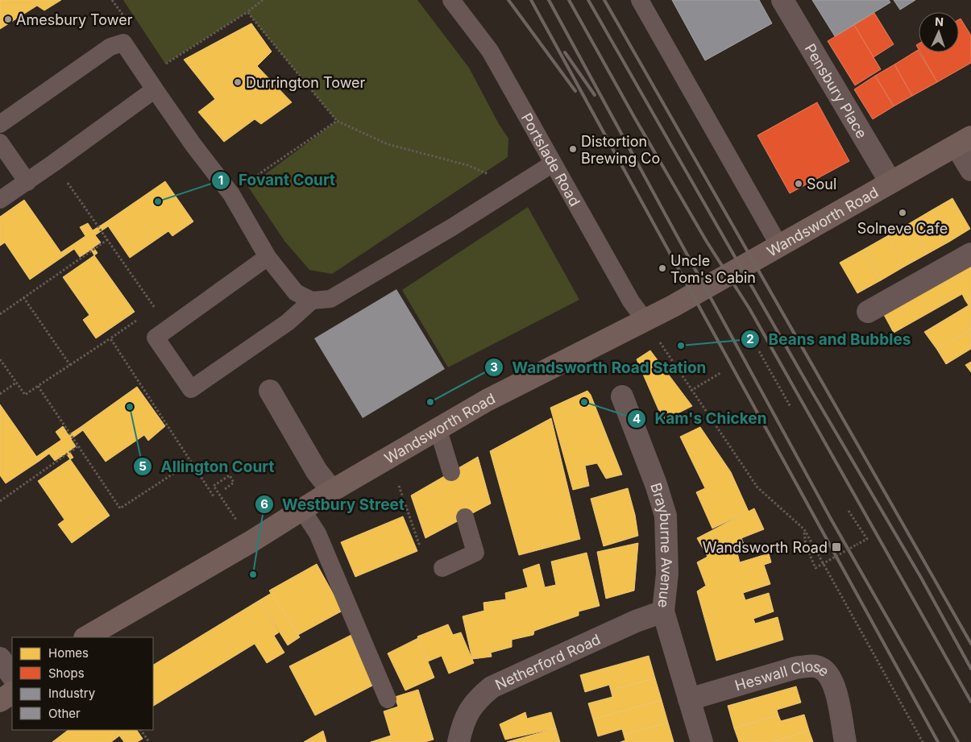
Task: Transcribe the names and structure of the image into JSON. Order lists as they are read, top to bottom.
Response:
{
  "streets": {
    "main road": ["Wandsworth Road"],
    "street": [
      "Pensbury Place",
      "Brayburne Avenue",
      "Netherford Road",
      "Heswall Close"
    ],
    "lane": ["Portslade Road"]
  },
  "crossings": [
    ["Pensbury Place", "Wandsworth Road"],
    ["Portslade Road", "Wandsworth Road"],
    ["Brayburne Avenue", "Netherford Road"],
    ["Brayburne Avenue", "Heswall Close"]
  ],
  "places": {
    "other": [
      "Amesbury Tower",
      "Durrington Tower",
      "Distortion Brewing Co",
      "Soul",
      "Fovant Court",
      "Solneve Cafe",
      "Uncle Tom's Cabin",
      "Beans and Bubbles",
      "Wandsworth Road Station",
      "Kam's Chicken",
      "Allington Court",
      "Westbury Street"
    ],
    "transit": ["Wandsworth Road"]
  },
  "legend": [
    "Homes",
    "Shops",
    "Industry",
    "Other"
  ],
  "north": "top"
}
